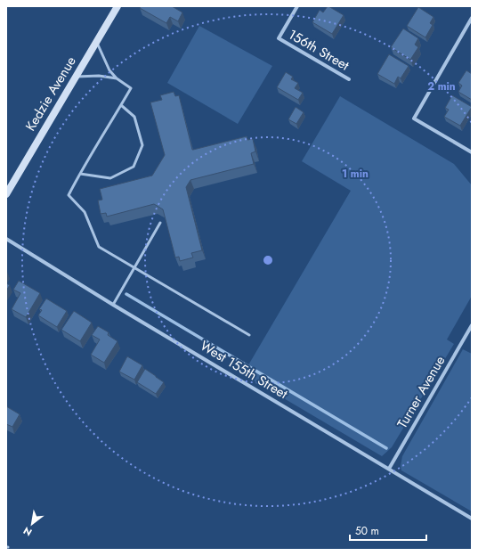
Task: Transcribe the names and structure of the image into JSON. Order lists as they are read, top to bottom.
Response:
{
  "streets": {
    "main road": ["Kedzie Avenue"],
    "street": ["156th Street", "West 155th Street", "Turner Avenue"]
  },
  "crossings": [
    ["West 155th Street", "Turner Avenue"]
  ],
  "scale_bar": "50 m",
  "north": "bottom left",
  "rings": ["2 min", "1 min"]
}
